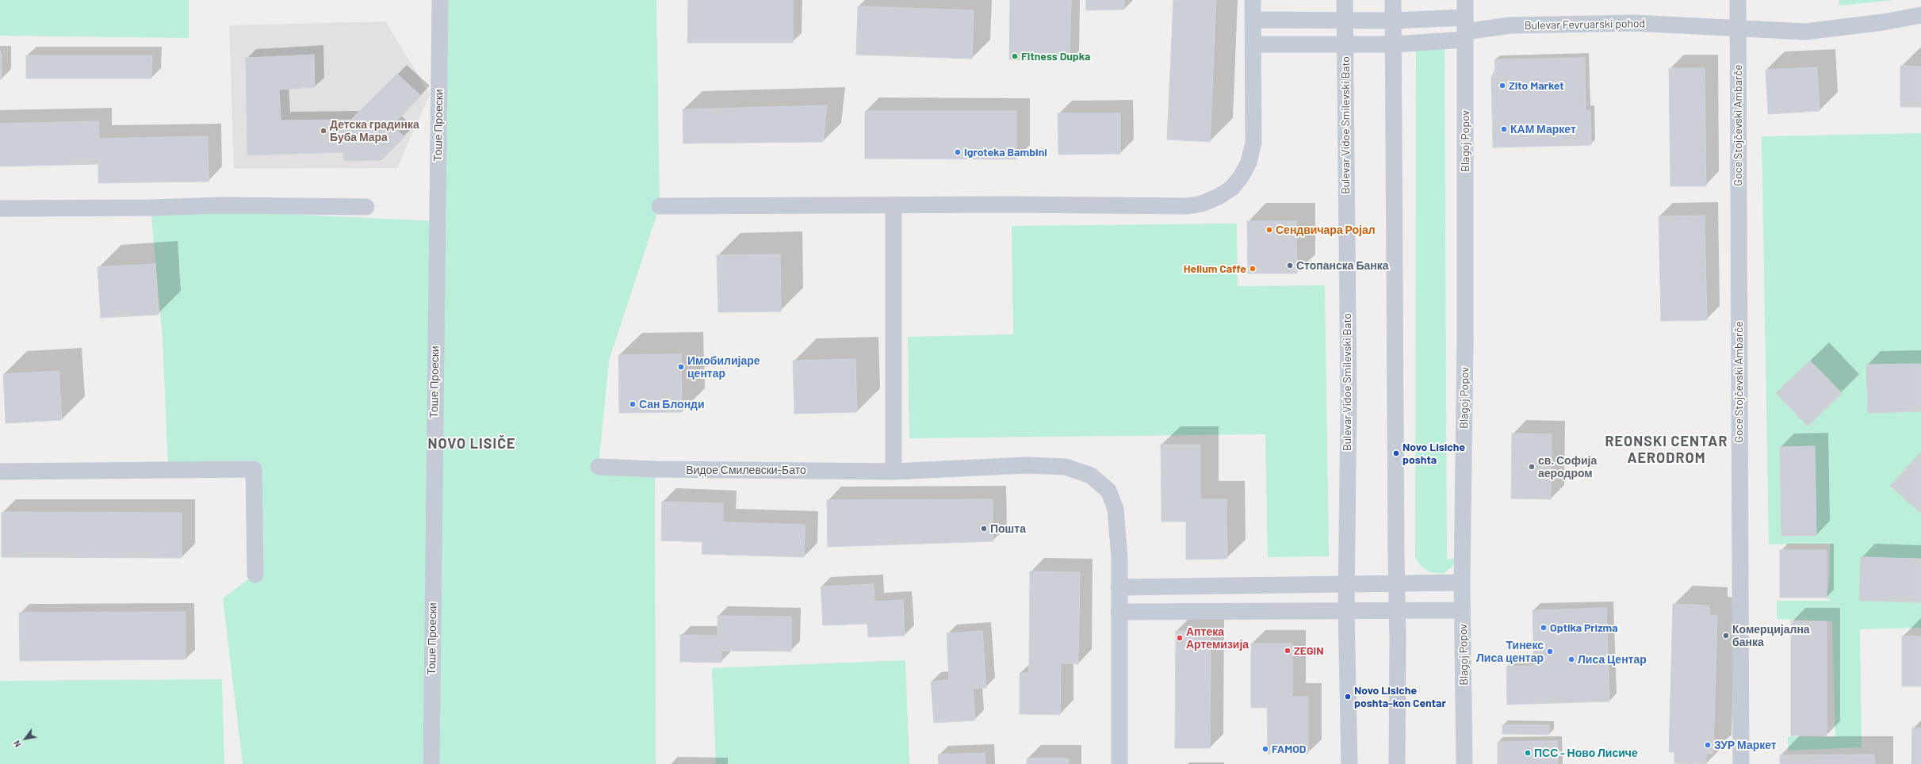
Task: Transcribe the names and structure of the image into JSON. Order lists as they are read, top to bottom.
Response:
{
  "streets": {
    "street": [
      "Bulevar Fevruarski pohod",
      "Тоше Проески",
      "Bulevar Vidoe Smilevski Bato",
      "Goce Stojčevski Ambarče",
      "Blagoj Popov",
      "Видое Смилевски-Бато"
    ]
  },
  "crossings": [
    ["Bulevar Fevruarski pohod", "Goce Stojčevski Ambarče"],
    ["Bulevar Fevruarski pohod", "Blagoj Popov"]
  ],
  "districts": ["REONSKI CENTAR AERODROM", "NOVO LISIČE"],
  "places": [
    "Fitness Dupka",
    "Zito Market",
    "КАМ Маркет",
    "Детска градинка Буба Мара",
    "Igroteka Bambini",
    "Сендвичара Ројал",
    "Стопанска Банка",
    "Helium Caffe",
    "Имобилијаре центар",
    "Сан Блонди",
    "Novo Lisiche poshta",
    "св. Софија аеродром",
    "Пошта",
    "Optika Prizma",
    "Комерцијална банка",
    "Аптека Артемизија",
    "ZEGIN",
    "Тинекс Лиса центар",
    "Лиса Центар",
    "Novo Lisiche poshta-kon Centar",
    "ЗУР Маркет",
    "FAMOD",
    "ПСС - Ново Лисиче"
  ],
  "north": "bottom left"
}
